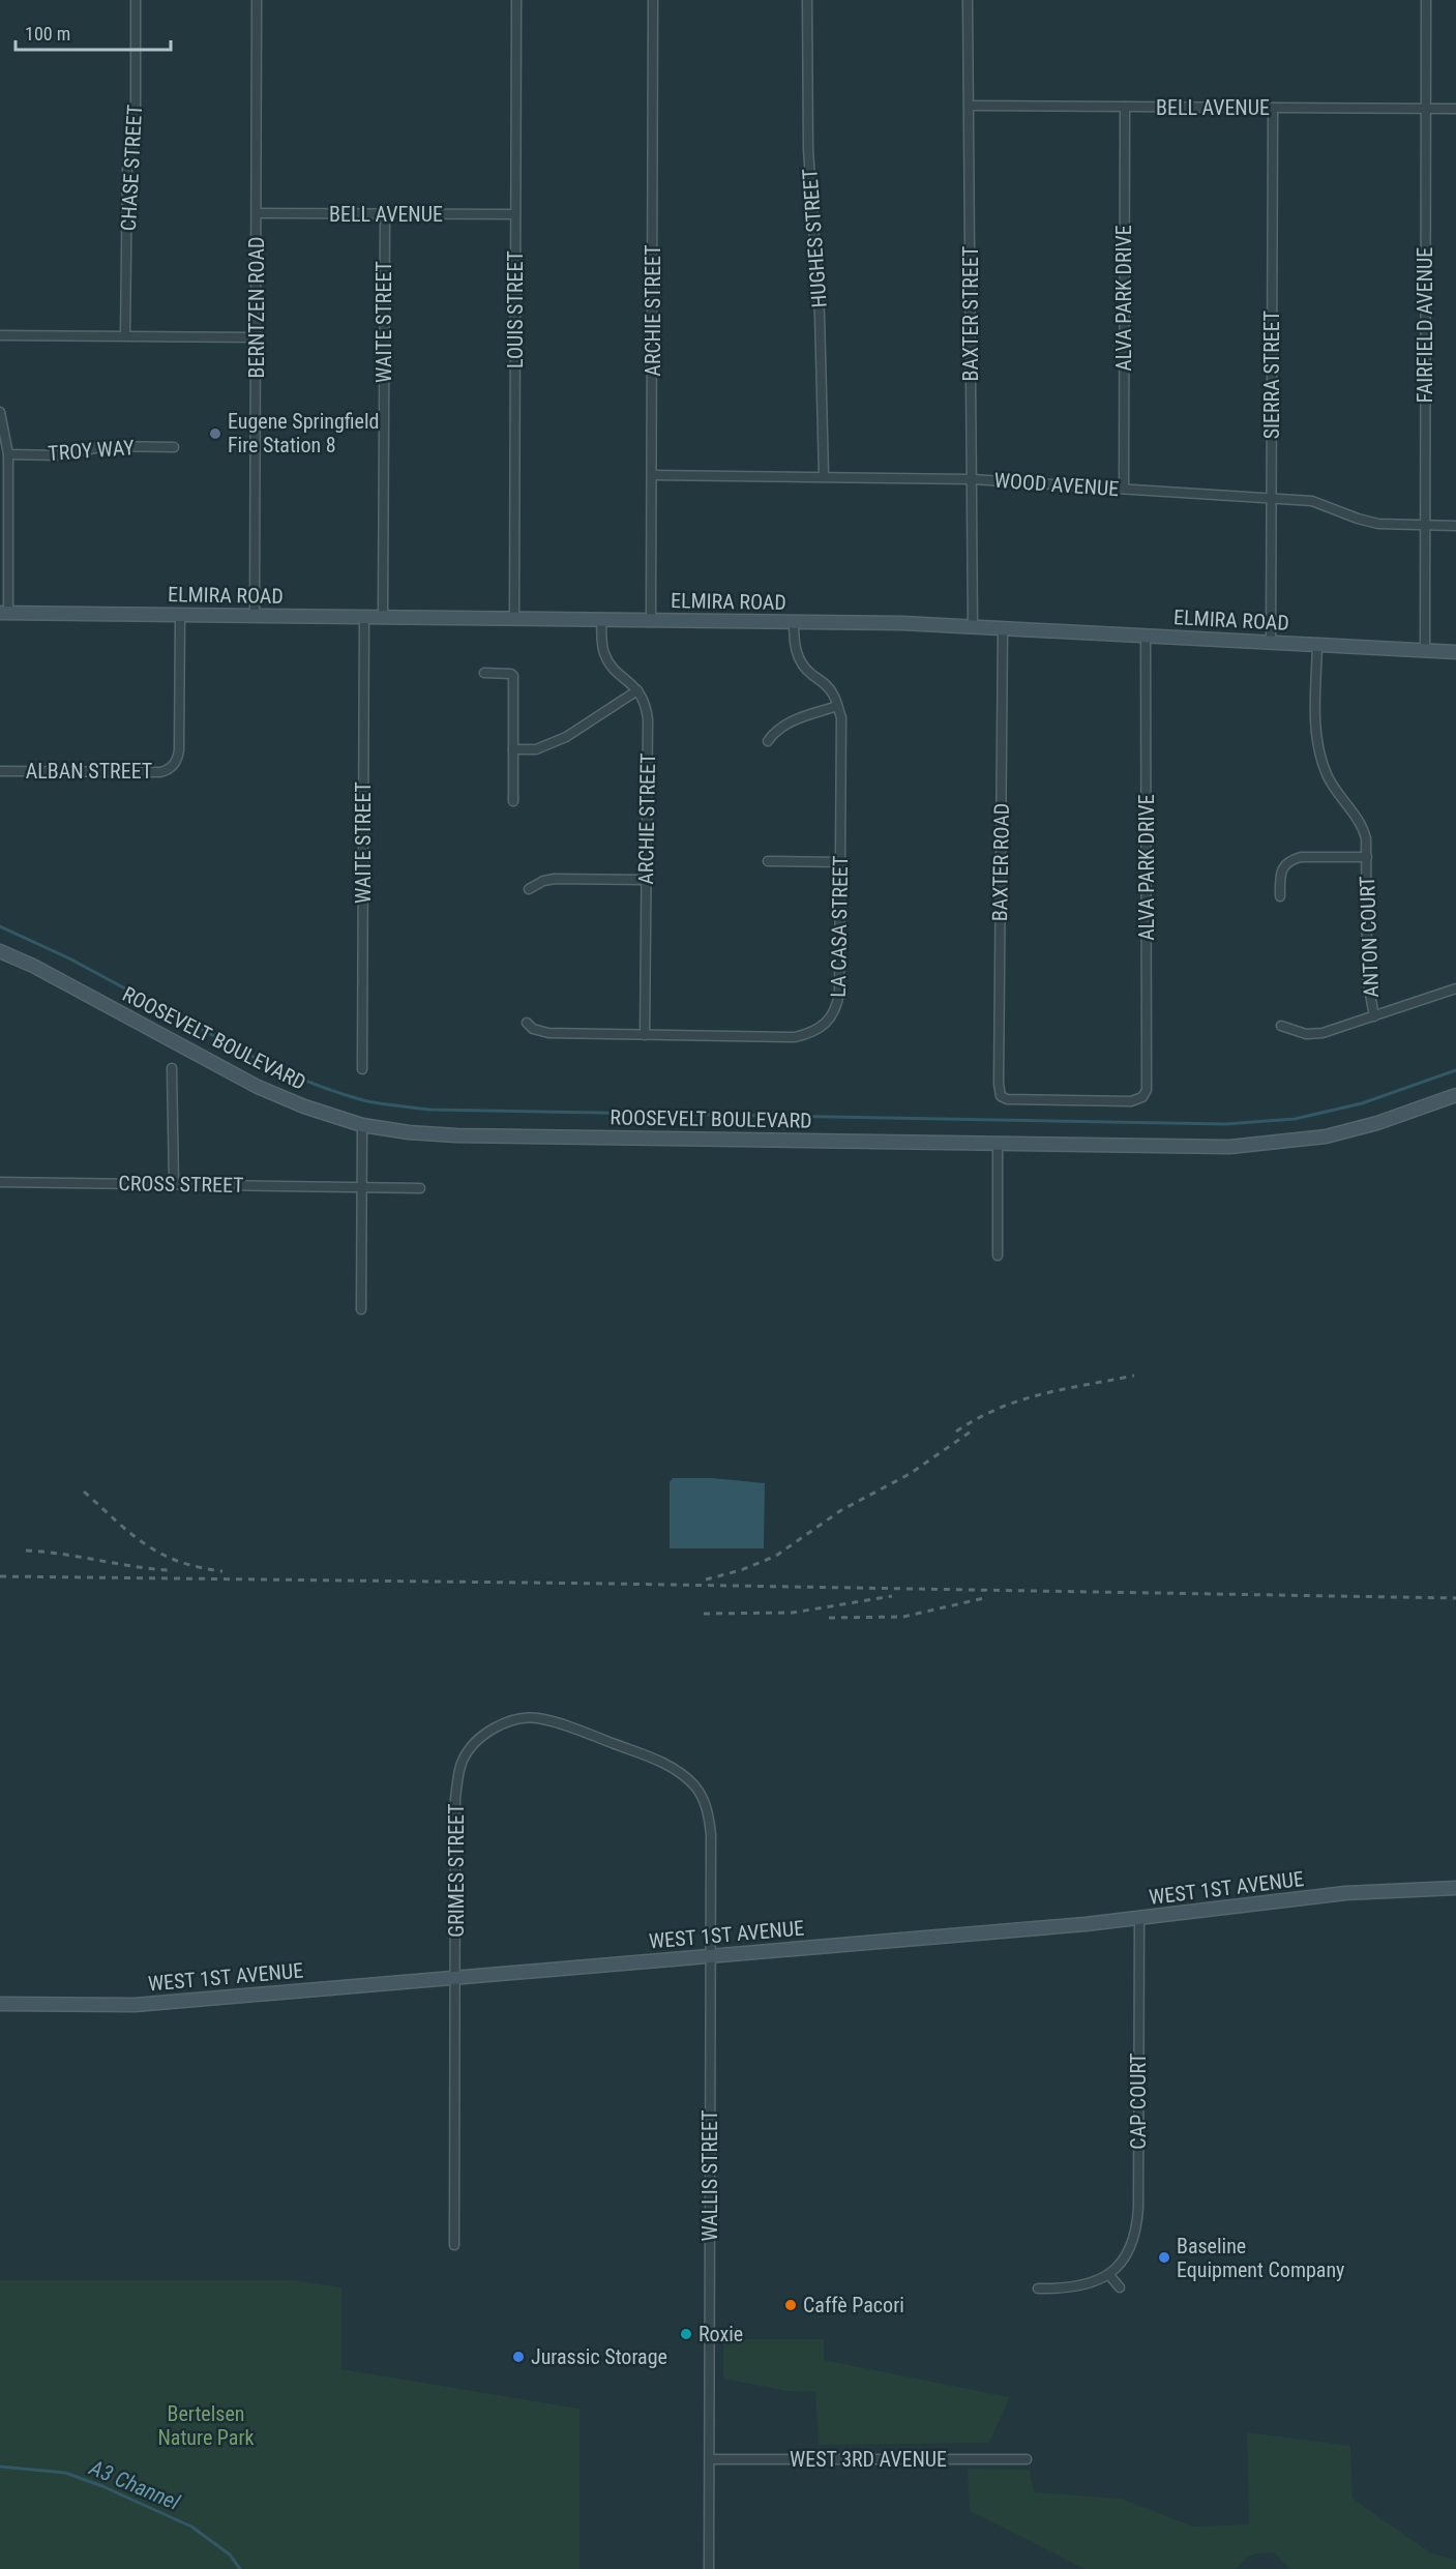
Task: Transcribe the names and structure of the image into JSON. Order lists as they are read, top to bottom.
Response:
{
  "streets": {
    "street": [
      "BELL AVENUE",
      "CHASE STREET",
      "HUGHES STREET",
      "ALVA PARK DRIVE",
      "BERNTZEN ROAD",
      "LOUIS STREET",
      "ARCHIE STREET",
      "BAXTER STREET",
      "WAITE STREET",
      "FAIRFIELD AVENUE",
      "SIERRA STREET",
      "TROY WAY",
      "WOOD AVENUE",
      "ELMIRA ROAD",
      "ALBAN STREET",
      "BAXTER ROAD",
      "LA CASA STREET",
      "ANTON COURT",
      "ROOSEVELT BOULEVARD",
      "CROSS STREET",
      "GRIMES STREET",
      "WEST 1ST AVENUE",
      "CAP COURT",
      "WALLIS STREET",
      "WEST 3RD AVENUE"
    ]
  },
  "crossings": [
    ["BELL AVENUE", "ALVA PARK DRIVE"],
    ["BELL AVENUE", "BERNTZEN ROAD"],
    ["BELL AVENUE", "LOUIS STREET"],
    ["BELL AVENUE", "BAXTER STREET"],
    ["BELL AVENUE", "WAITE STREET"],
    ["BELL AVENUE", "FAIRFIELD AVENUE"],
    ["BELL AVENUE", "SIERRA STREET"],
    ["HUGHES STREET", "WOOD AVENUE"],
    ["ALVA PARK DRIVE", "WOOD AVENUE"],
    ["ALVA PARK DRIVE", "ELMIRA ROAD"],
    ["ALVA PARK DRIVE", "BAXTER ROAD"],
    ["BERNTZEN ROAD", "ELMIRA ROAD"],
    ["LOUIS STREET", "ELMIRA ROAD"],
    ["ARCHIE STREET", "WOOD AVENUE"],
    ["ARCHIE STREET", "ELMIRA ROAD"],
    ["ARCHIE STREET", "LA CASA STREET"],
    ["BAXTER STREET", "WOOD AVENUE"],
    ["BAXTER STREET", "ELMIRA ROAD"],
    ["WAITE STREET", "ELMIRA ROAD"],
    ["FAIRFIELD AVENUE", "WOOD AVENUE"],
    ["FAIRFIELD AVENUE", "ELMIRA ROAD"],
    ["SIERRA STREET", "WOOD AVENUE"],
    ["SIERRA STREET", "ELMIRA ROAD"],
    ["ELMIRA ROAD", "ALBAN STREET"],
    ["ELMIRA ROAD", "BAXTER ROAD"],
    ["ELMIRA ROAD", "LA CASA STREET"],
    ["ELMIRA ROAD", "ANTON COURT"],
    ["GRIMES STREET", "WEST 1ST AVENUE"],
    ["GRIMES STREET", "WALLIS STREET"],
    ["WEST 1ST AVENUE", "CAP COURT"],
    ["WEST 1ST AVENUE", "WALLIS STREET"],
    ["WALLIS STREET", "WEST 3RD AVENUE"]
  ],
  "water": ["A3 Channel"],
  "parks": ["Bertelsen Nature Park"],
  "places": [
    "Eugene Springfield Fire Station 8",
    "Baseline Equipment Company",
    "Caffè Pacori",
    "Roxie",
    "Jurassic Storage"
  ],
  "scale_bar": "100 m"
}
